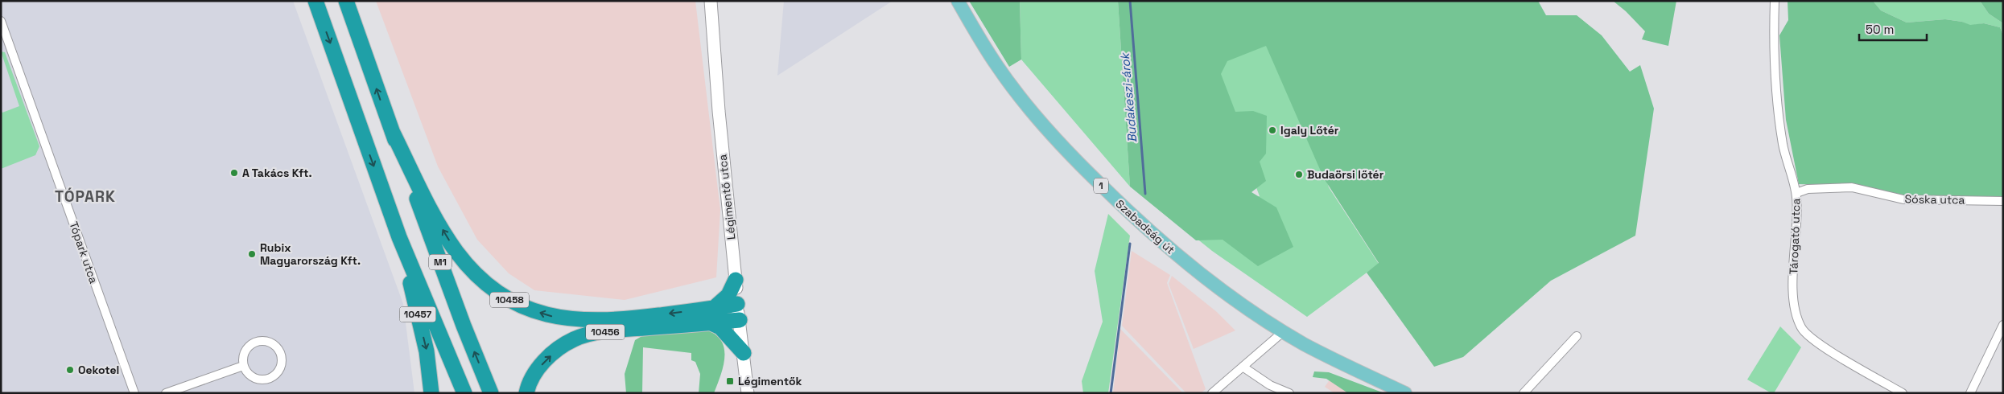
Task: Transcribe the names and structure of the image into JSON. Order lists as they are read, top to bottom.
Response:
{
  "streets": {
    "highway": [
      "M1",
      "10458",
      "10457",
      "10456"
    ],
    "main road": ["1", "Légimentő utca", "Szabadság út"],
    "street": ["Sóska utca", "Tárogató utca", "Tópark utca"]
  },
  "crossings": [
    ["Légimentő utca", "10458"],
    ["Légimentő utca", "10456"],
    ["Sóska utca", "Tárogató utca"],
    ["M1", "10458"],
    ["M1", "10457"],
    ["10458", "10456"]
  ],
  "districts": ["TÓPARK"],
  "water": ["Budakeszi-árok"],
  "places": {
    "other": [
      "Igaly Lőtér",
      "A Takács Kft.",
      "Budaörsi lőtér",
      "Rubix Magyarország Kft.",
      "Oekotel"
    ],
    "transit": ["Légimentők"]
  },
  "scale_bar": "50 m"
}
